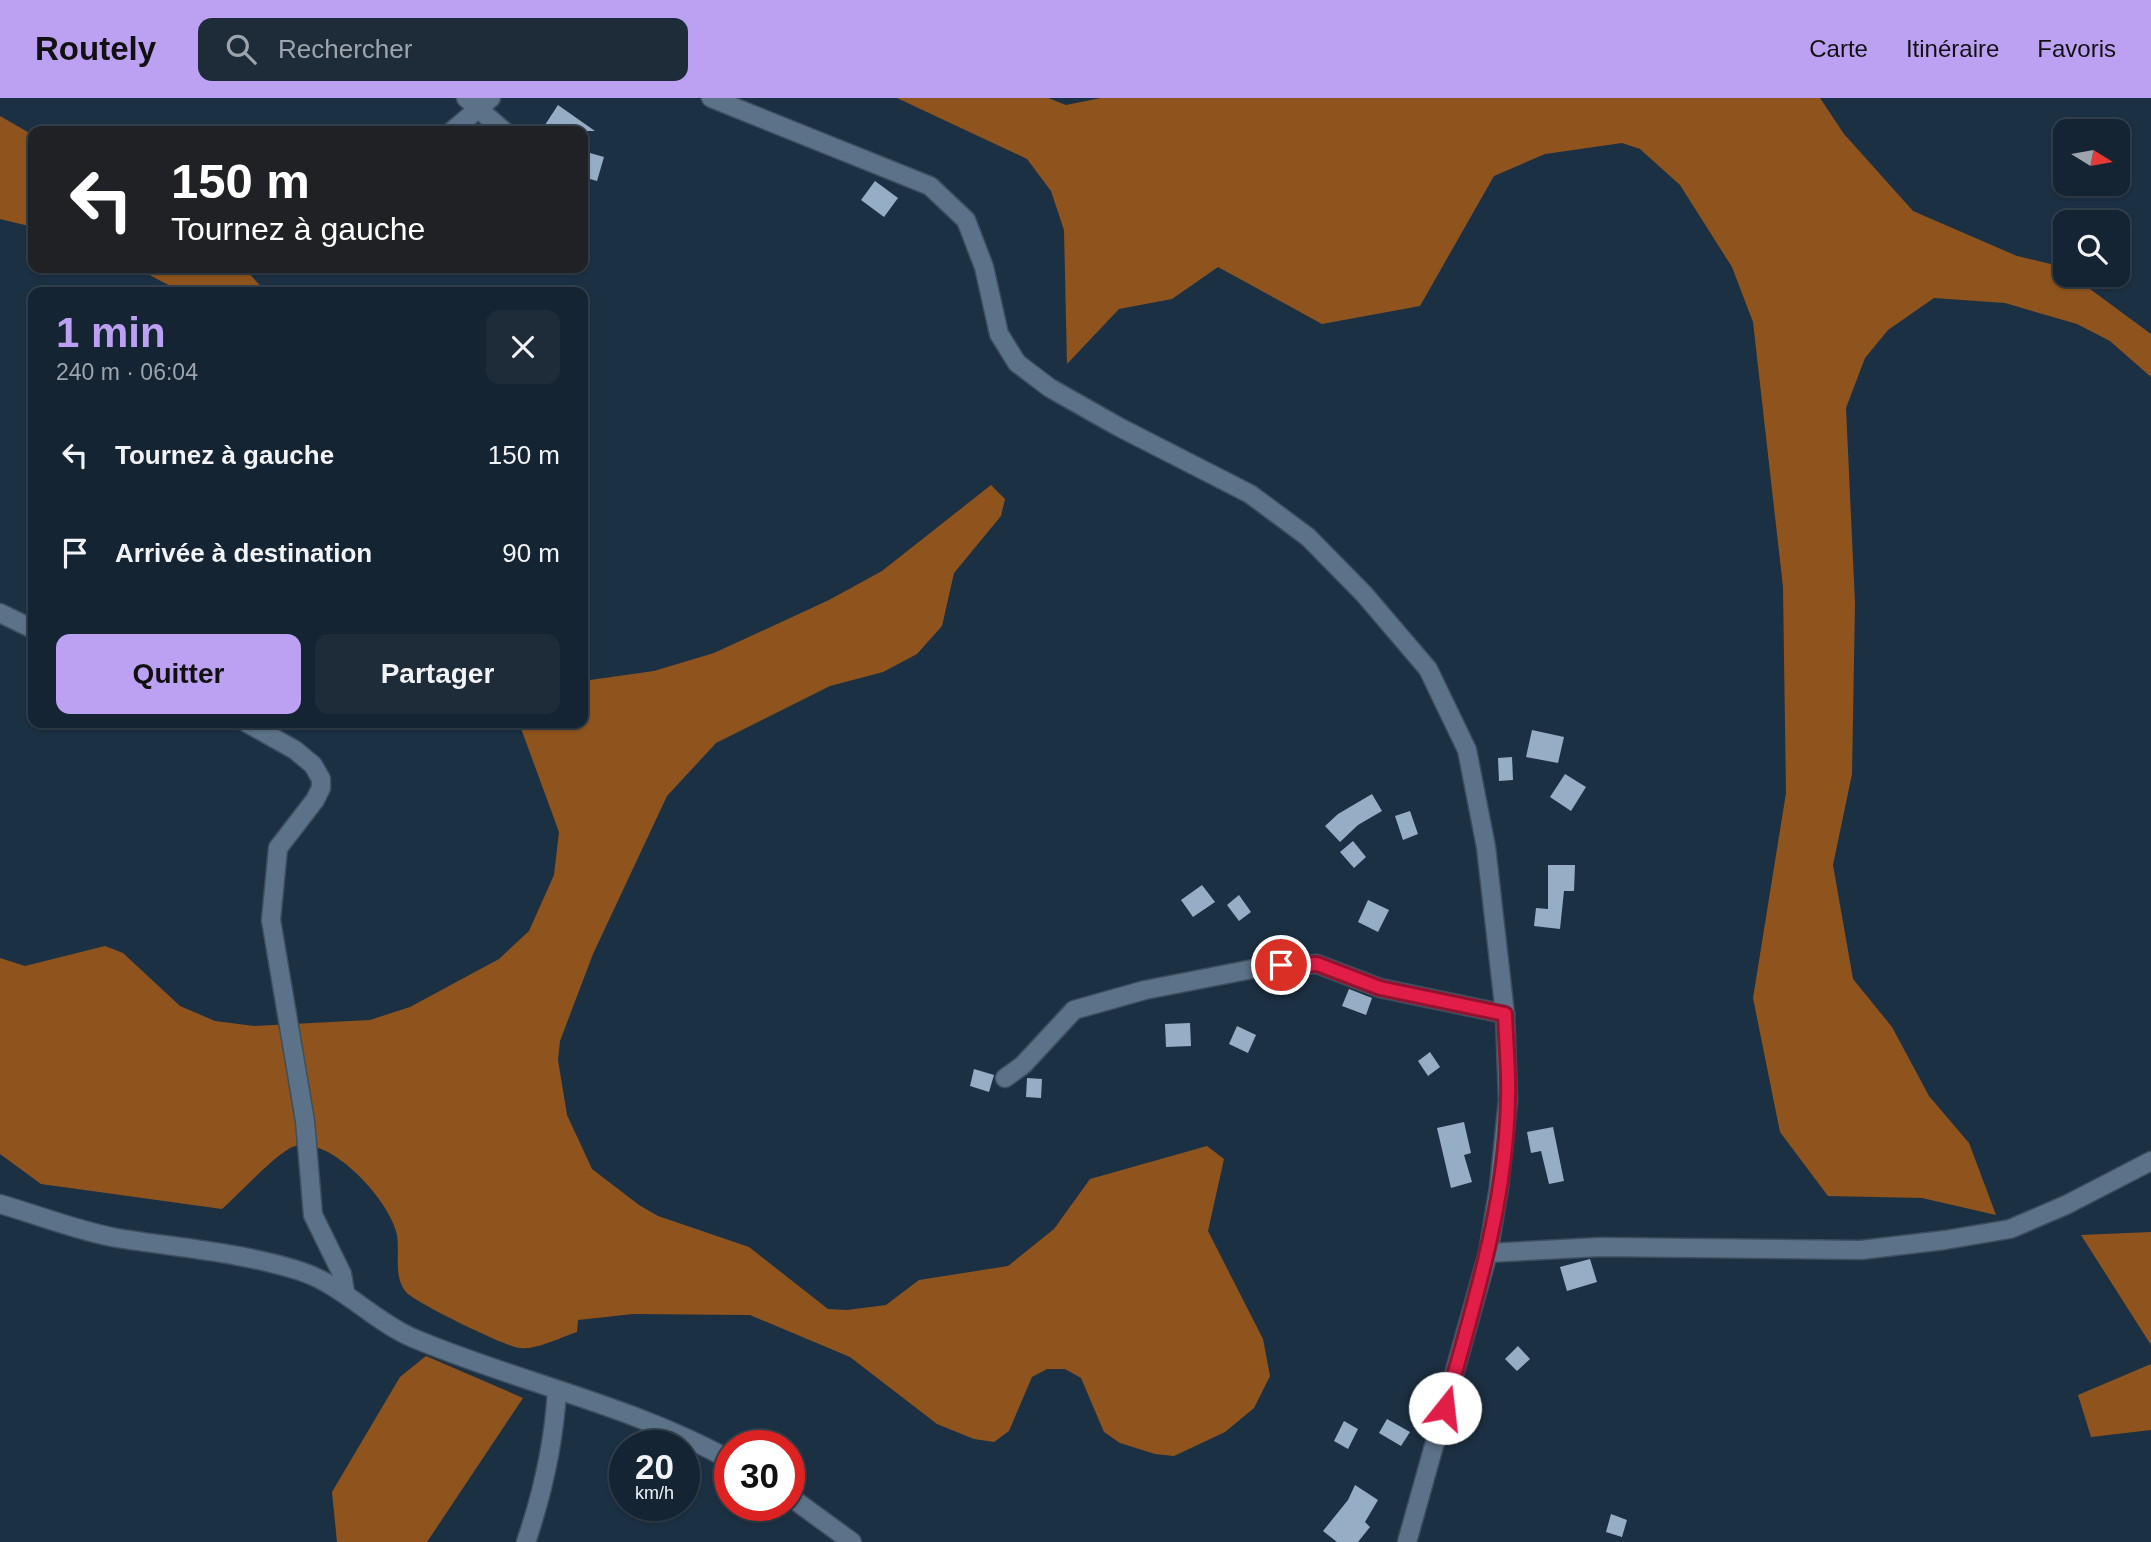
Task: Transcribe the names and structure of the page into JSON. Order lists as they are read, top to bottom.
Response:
{
  "north": "right",
  "page": {
    "header": "Routely",
    "search": "Rechercher",
    "nav": ["Carte", "Itinéraire", "Favoris"],
    "turn": ["150 m", "Tournez à gauche"],
    "heading": ["1 min", "240 m · 06:04"],
    "list": [
      {
        "name": "Tournez à gauche",
        "value": "150 m"
      },
      {
        "name": "Arrivée à destination",
        "value": "90 m"
      }
    ],
    "buttons": ["Quitter", "Partager"],
    "speed": "20 km/h",
    "limit": "30"
  }
}
